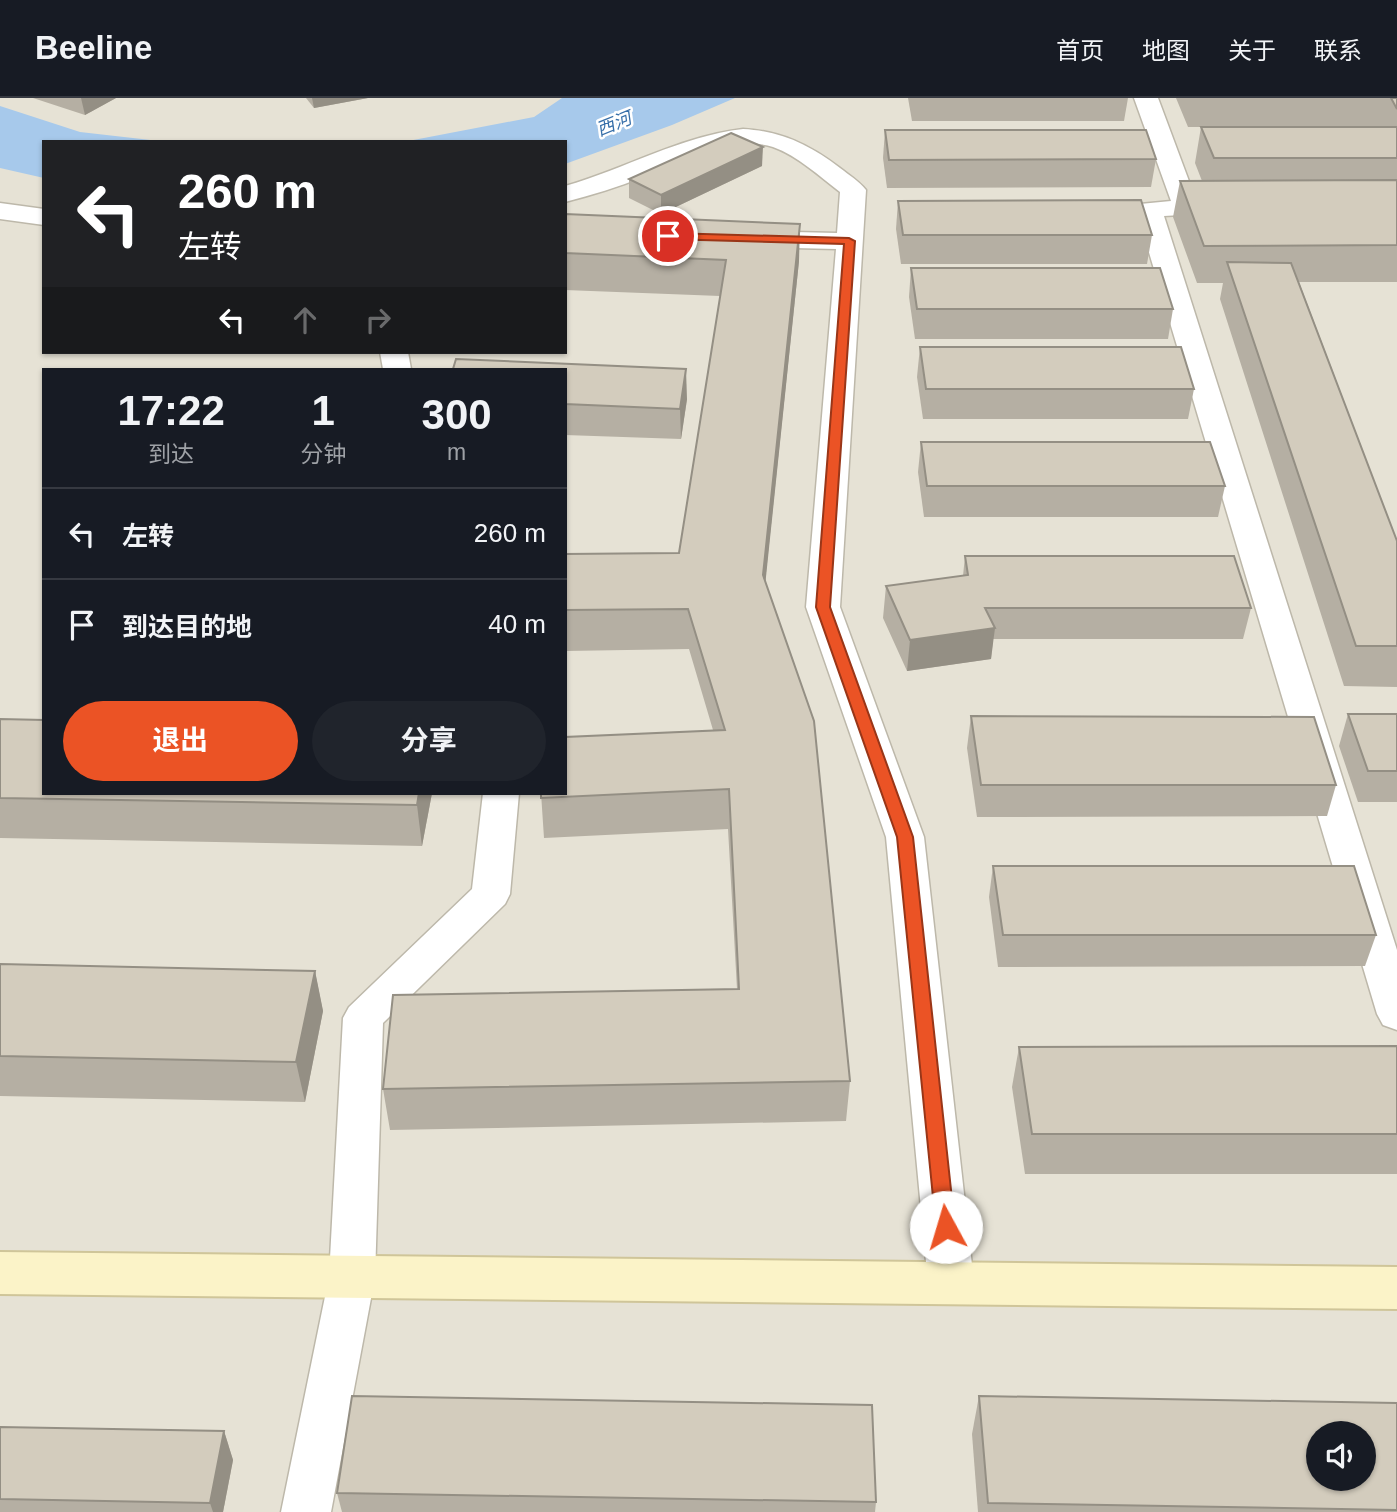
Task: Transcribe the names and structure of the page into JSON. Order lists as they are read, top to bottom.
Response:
{
  "water": ["西河"],
  "page": {
    "header": "Beeline",
    "nav": [
      "首页",
      "地图",
      "关于",
      "联系"
    ],
    "turn": ["260 m", "左转"],
    "eta": [
      "17:22",
      "到达",
      "1",
      "分钟",
      "300",
      "m"
    ],
    "list": [
      {
        "name": "左转",
        "value": "260 m"
      },
      {
        "name": "到达目的地",
        "value": "40 m"
      }
    ],
    "buttons": ["退出", "分享"]
  }
}
